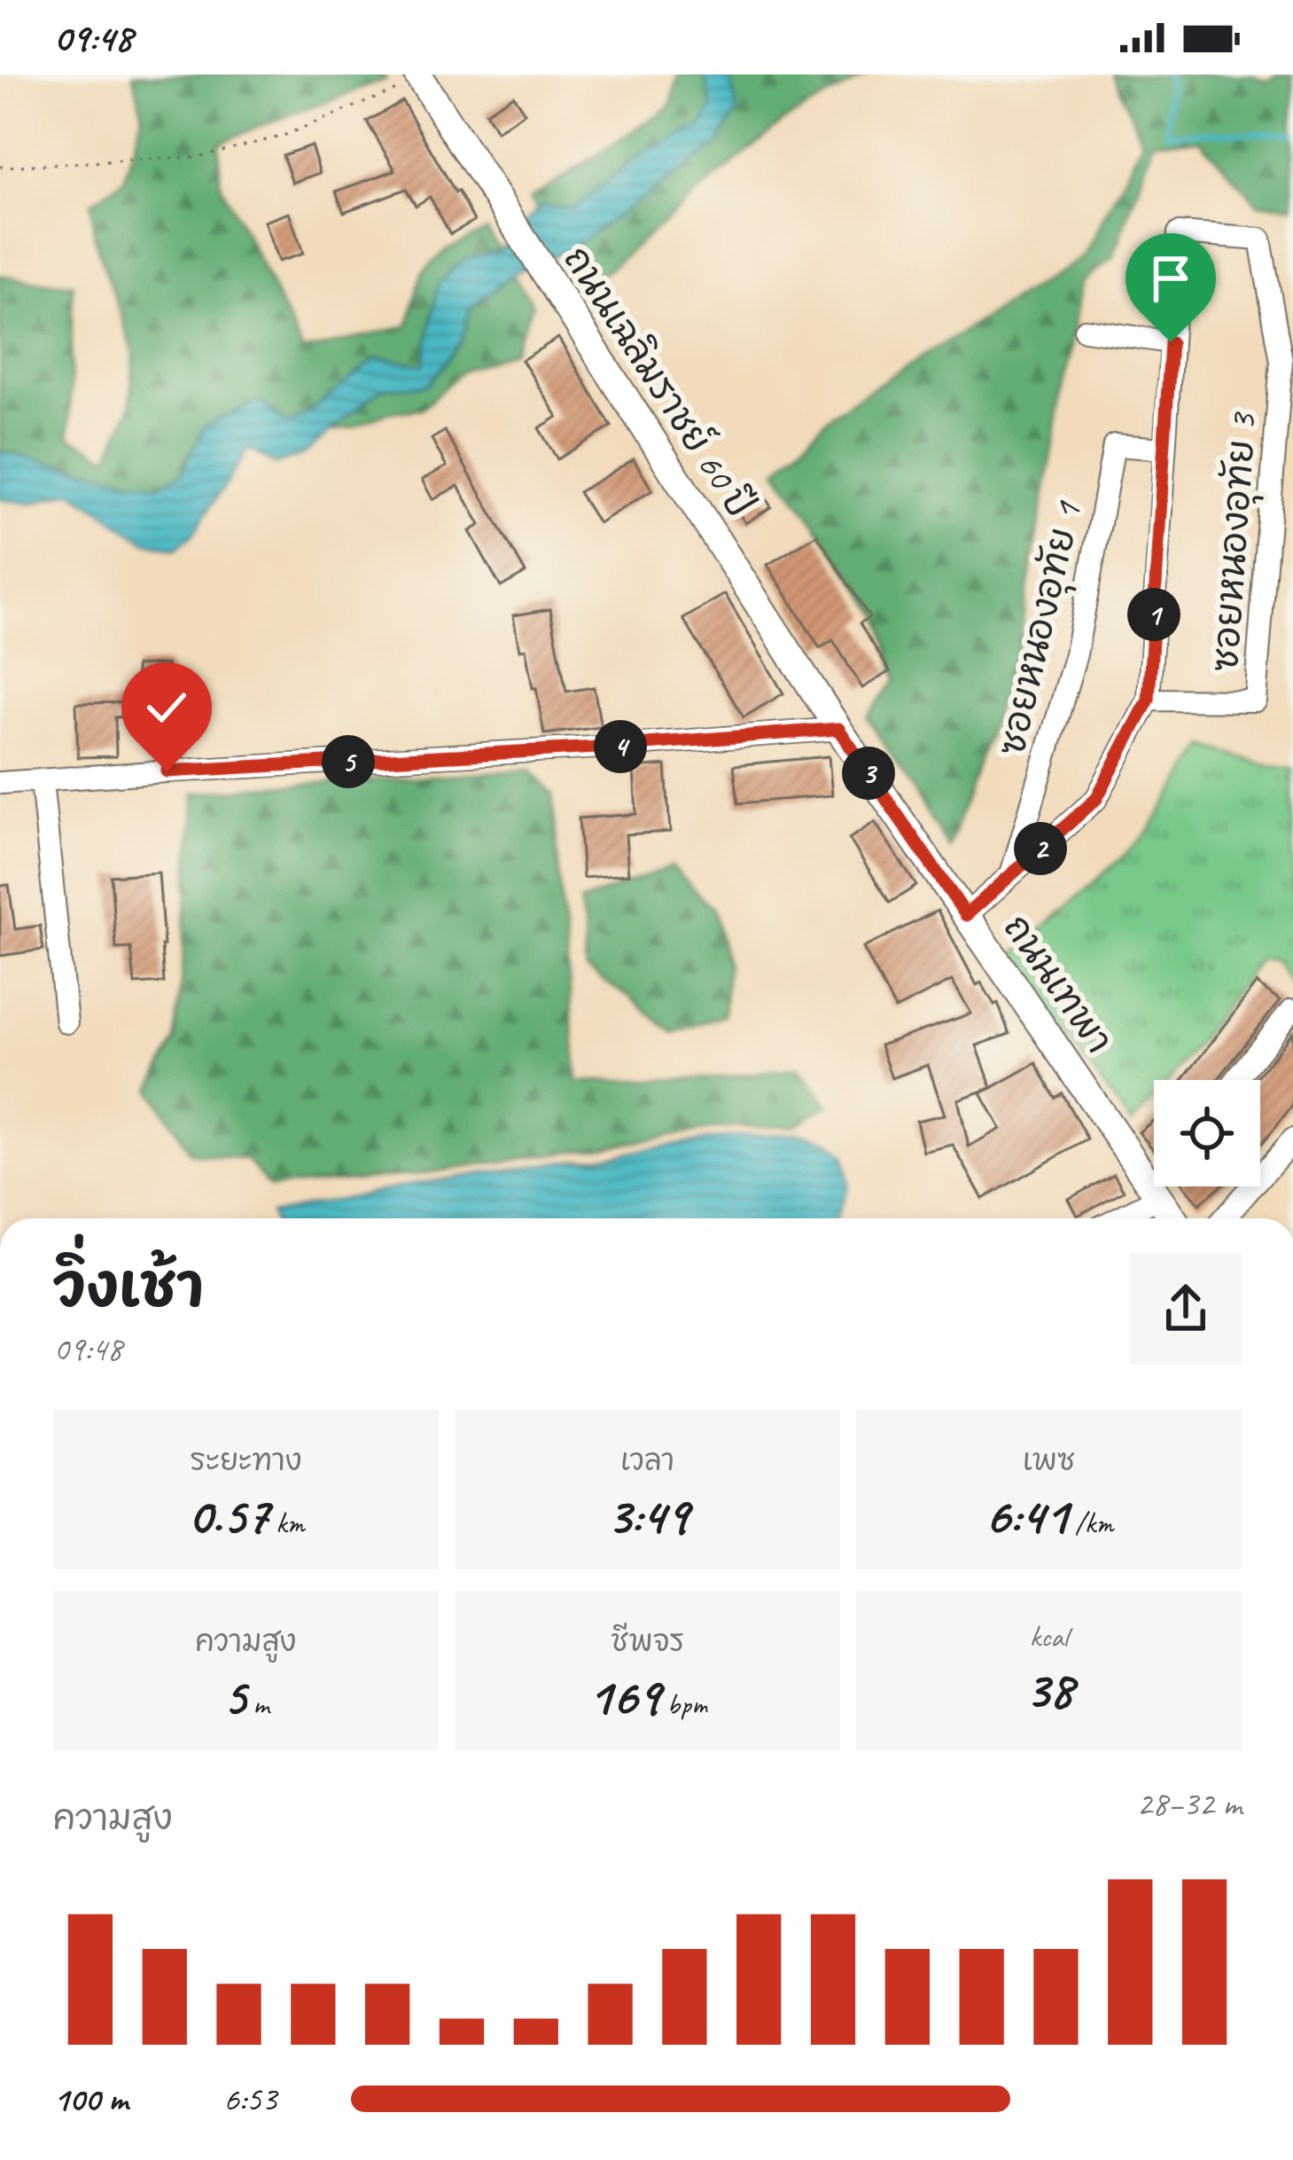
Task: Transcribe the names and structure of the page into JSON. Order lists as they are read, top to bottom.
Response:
{
  "streets": {
    "street": [
      "ถนนเฉลิมราชย์ 60 ปี",
      "ซอยหนองอุทัย 3",
      "ซอยหนองอุทัย 1",
      "ถนนเทพา"
    ]
  },
  "crossings": [
    ["ถนนเฉลิมราชย์ 60 ปี", "ถนนเทพา"]
  ],
  "page": {
    "status": "09:48",
    "pins": [
      "1",
      "4",
      "5",
      "3",
      "2"
    ],
    "heading": ["วิ่งเช้า", "09:48"],
    "stats": [
      ["ระยะทาง", "0.57 km"],
      ["เวลา", "3:49"],
      ["เพซ", "6:41 /km"],
      ["ความสูง", "5 m"],
      ["ชีพจร", "169 bpm"],
      ["kcal", "38"]
    ],
    "chart": ["ความสูง", "28–32 m"],
    "list": [
      {
        "name": "100 m",
        "note": "6:53"
      }
    ]
  }
}
